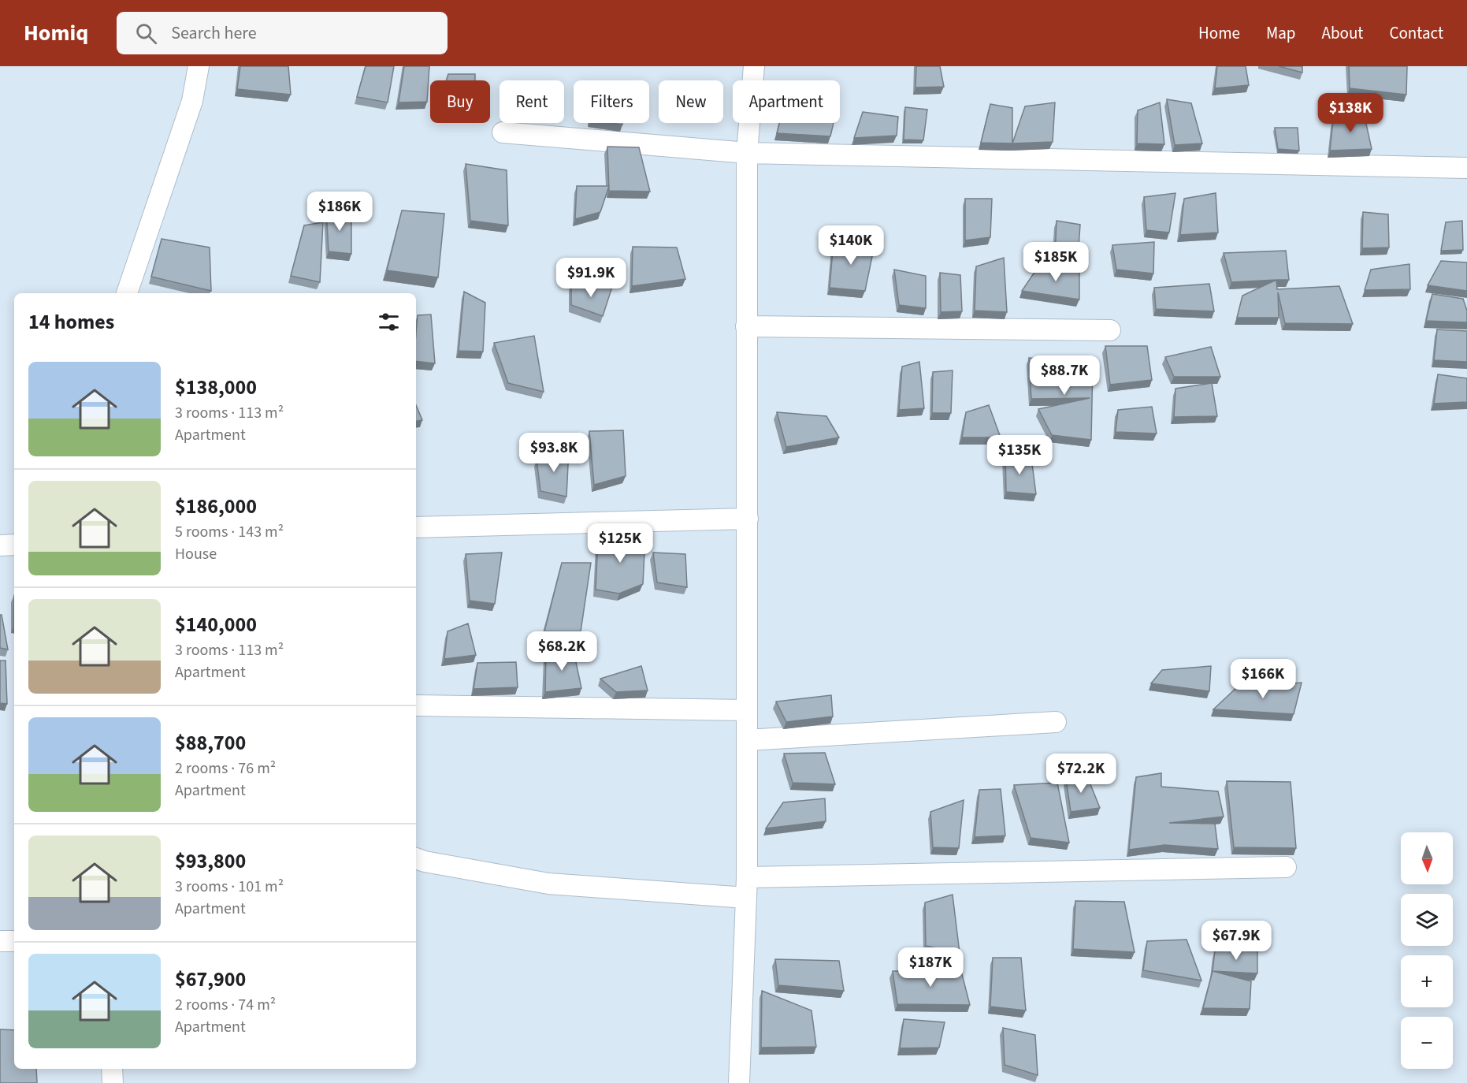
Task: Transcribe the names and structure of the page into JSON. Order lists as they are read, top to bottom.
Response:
{
  "north": "bottom",
  "page": {
    "header": "Homiq",
    "search": "Search here",
    "nav": [
      "Home",
      "Map",
      "About",
      "Contact"
    ],
    "chip": [
      "Buy",
      "Rent",
      "Filters",
      "New",
      "Apartment"
    ],
    "price": [
      "$138K",
      "$186K",
      "$140K",
      "$185K",
      "$91.9K",
      "$88.7K",
      "$93.8K",
      "$135K",
      "$125K",
      "$68.2K",
      "$166K",
      "$72.2K",
      "$67.9K",
      "$187K"
    ],
    "heading": "14 homes",
    "list": [
      {
        "name": "$138,000",
        "note": "3 rooms · 113 m² · Apartment"
      },
      {
        "name": "$186,000",
        "note": "5 rooms · 143 m² · House"
      },
      {
        "name": "$140,000",
        "note": "3 rooms · 113 m² · Apartment"
      },
      {
        "name": "$88,700",
        "note": "2 rooms · 76 m² · Apartment"
      },
      {
        "name": "$93,800",
        "note": "3 rooms · 101 m² · Apartment"
      },
      {
        "name": "$67,900",
        "note": "2 rooms · 74 m² · Apartment"
      }
    ],
    "map_buttons": ["+", "−"]
  }
}
